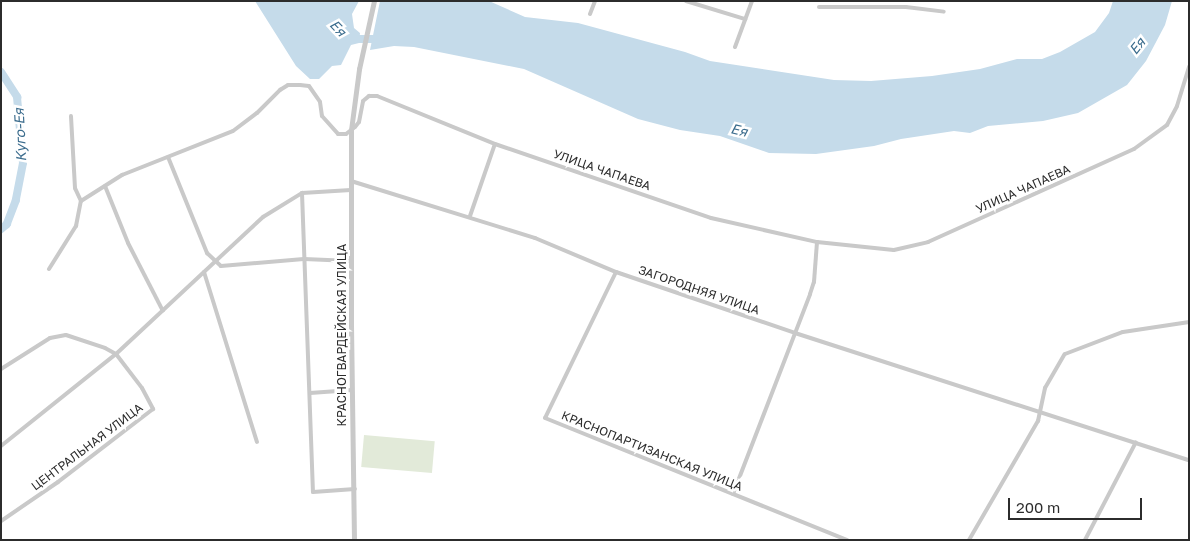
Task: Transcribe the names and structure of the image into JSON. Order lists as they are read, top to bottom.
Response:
{
  "streets": {
    "street": [
      "УЛИЦА ЧАПАЕВА",
      "ЗАГОРОДНЯЯ УЛИЦА",
      "КРАСНОГВАРДЕЙСКАЯ УЛИЦА",
      "ЦЕНТРАЛЬНАЯ УЛИЦА",
      "КРАСНОПАРТИЗАНСКАЯ УЛИЦА"
    ]
  },
  "crossings": [
    ["УЛИЦА ЧАПАЕВА", "КРАСНОГВАРДЕЙСКАЯ УЛИЦА"],
    ["ЗАГОРОДНЯЯ УЛИЦА", "КРАСНОГВАРДЕЙСКАЯ УЛИЦА"],
    ["ЗАГОРОДНЯЯ УЛИЦА", "КРАСНОПАРТИЗАНСКАЯ УЛИЦА"]
  ],
  "water": ["Ея", "Куго-Ея"],
  "scale_bar": "200 m"
}
